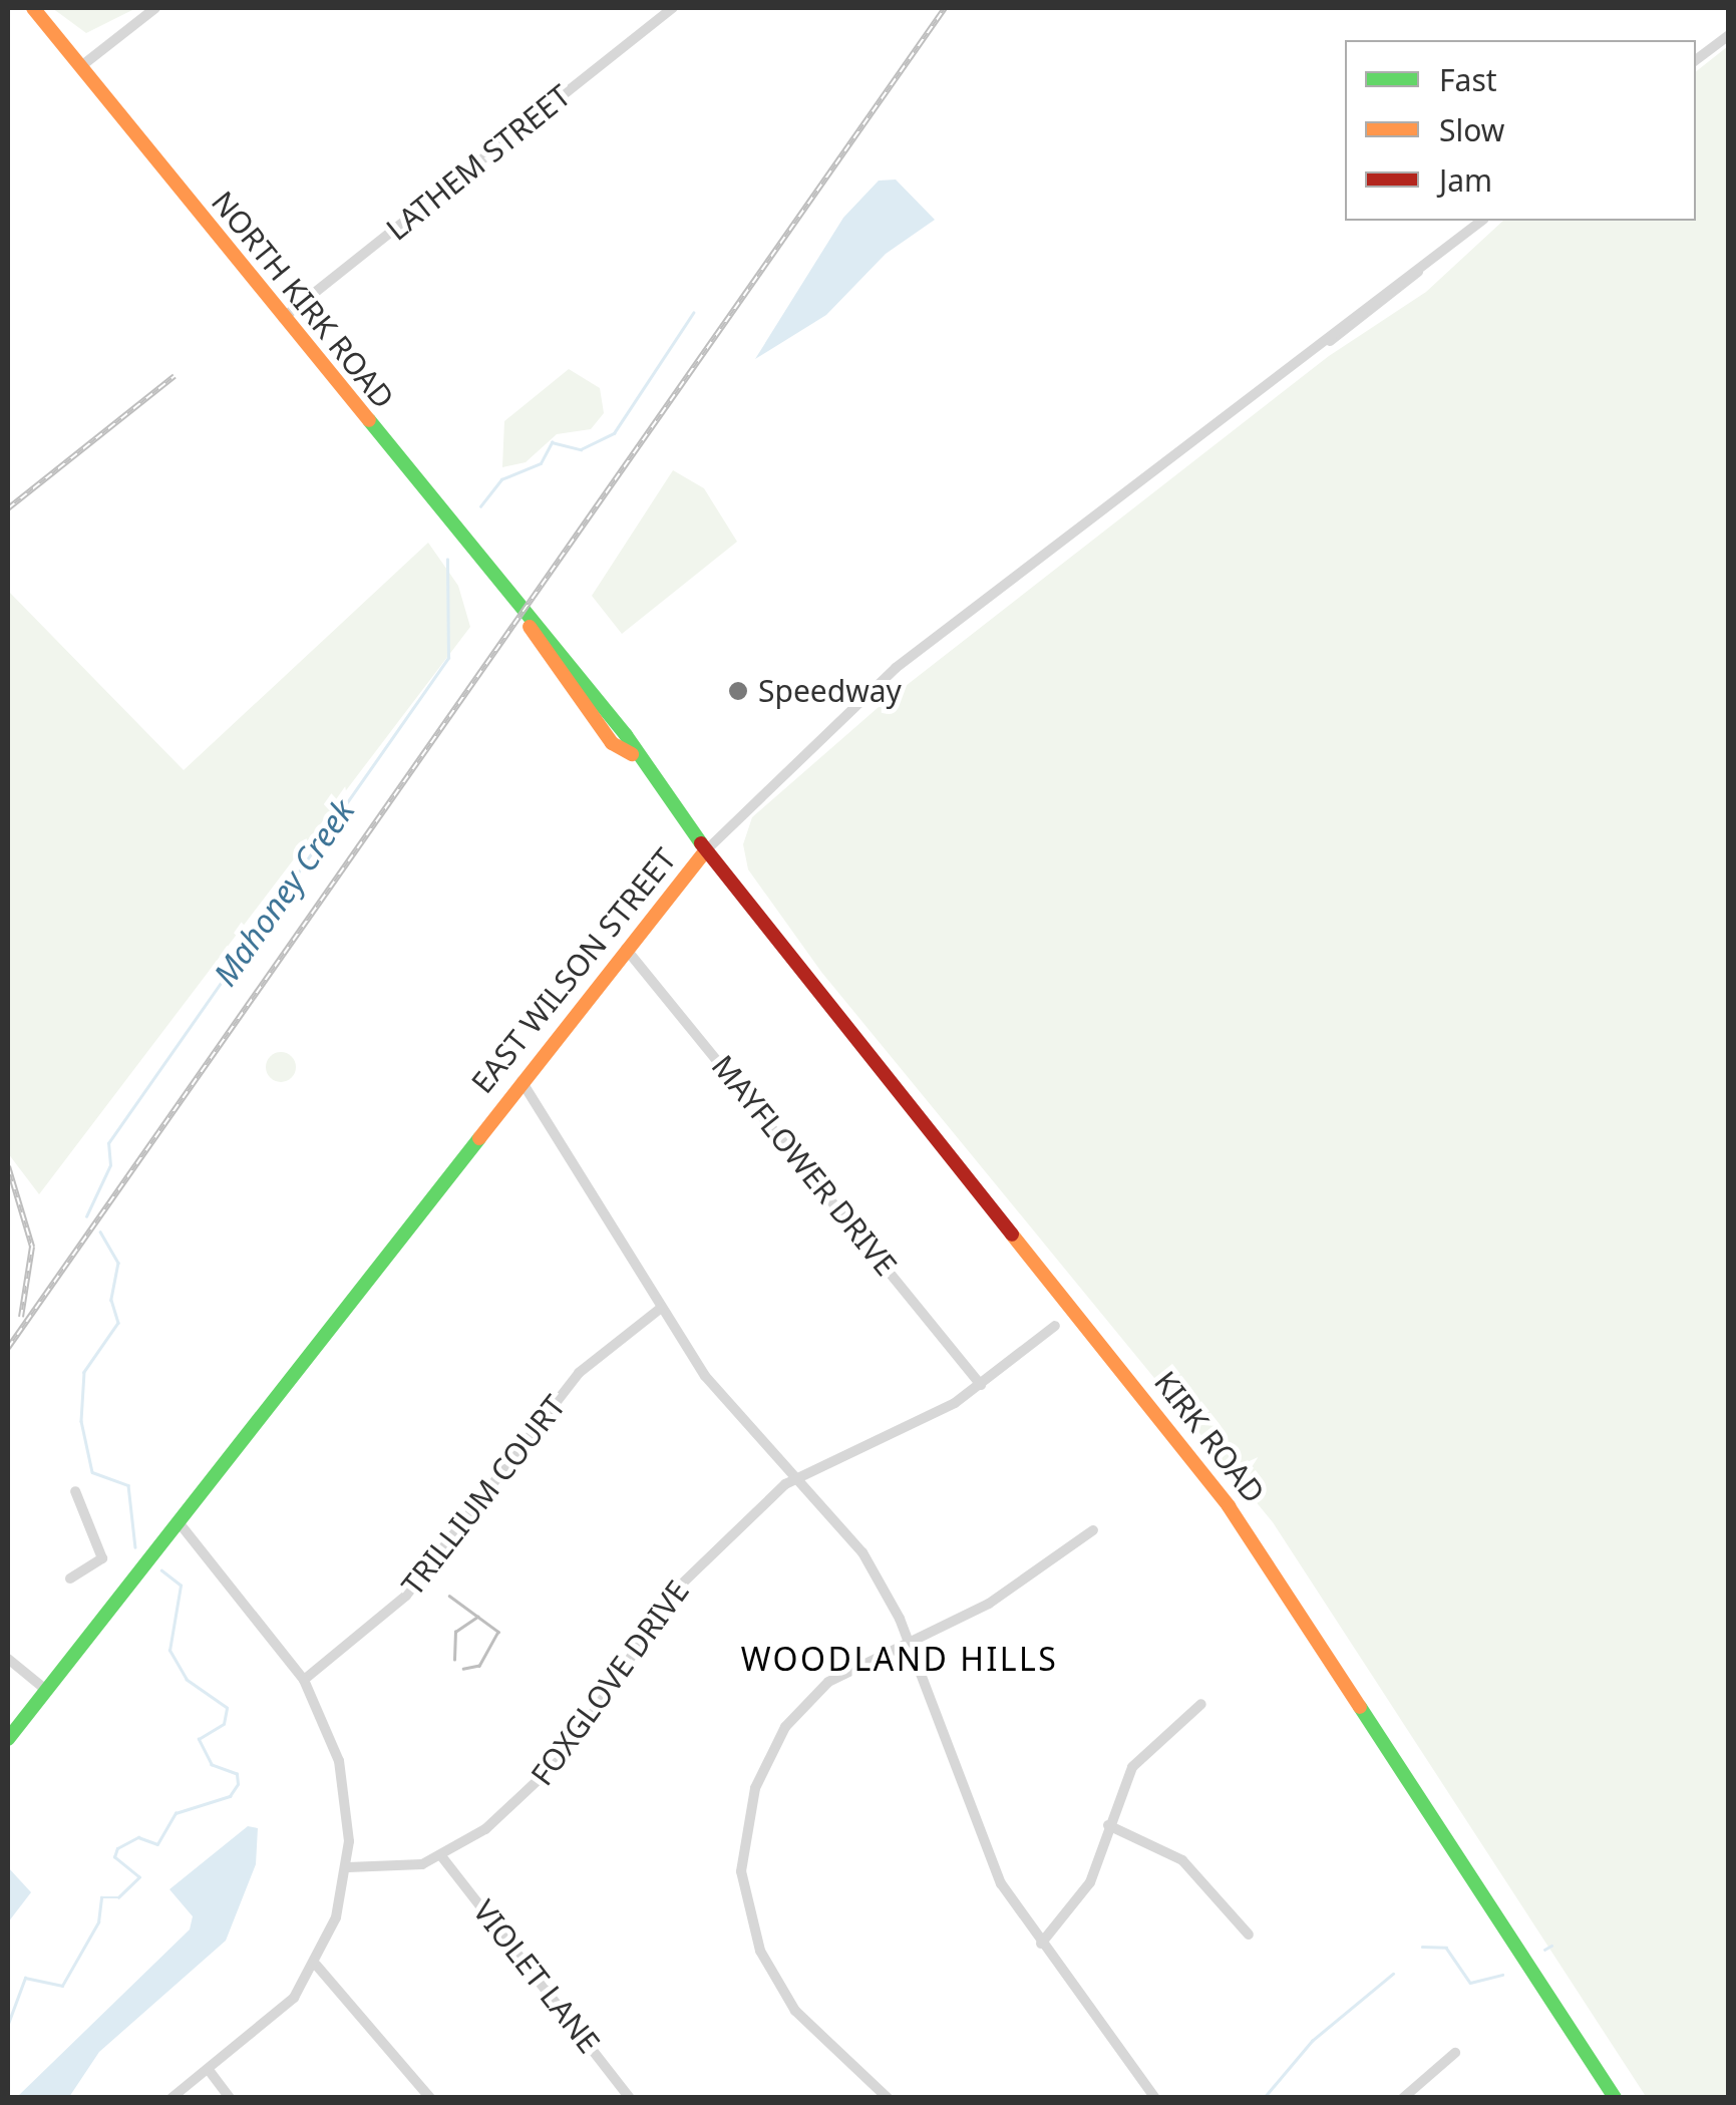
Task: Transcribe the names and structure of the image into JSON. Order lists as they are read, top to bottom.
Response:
{
  "streets": {
    "street": [
      "LATHEM STREET",
      "NORTH KIRK ROAD",
      "EAST WILSON STREET",
      "MAYFLOWER DRIVE",
      "KIRK ROAD",
      "TRILLIUM COURT",
      "FOXGLOVE DRIVE",
      "VIOLET LANE"
    ]
  },
  "crossings": [
    ["LATHEM STREET", "NORTH KIRK ROAD"],
    ["NORTH KIRK ROAD", "EAST WILSON STREET"],
    ["NORTH KIRK ROAD", "KIRK ROAD"],
    ["EAST WILSON STREET", "MAYFLOWER DRIVE"],
    ["EAST WILSON STREET", "KIRK ROAD"],
    ["MAYFLOWER DRIVE", "FOXGLOVE DRIVE"],
    ["FOXGLOVE DRIVE", "VIOLET LANE"]
  ],
  "districts": ["WOODLAND HILLS"],
  "water": ["Mahoney Creek"],
  "places": ["Speedway"],
  "legend": ["Fast", "Slow", "Jam"]
}
